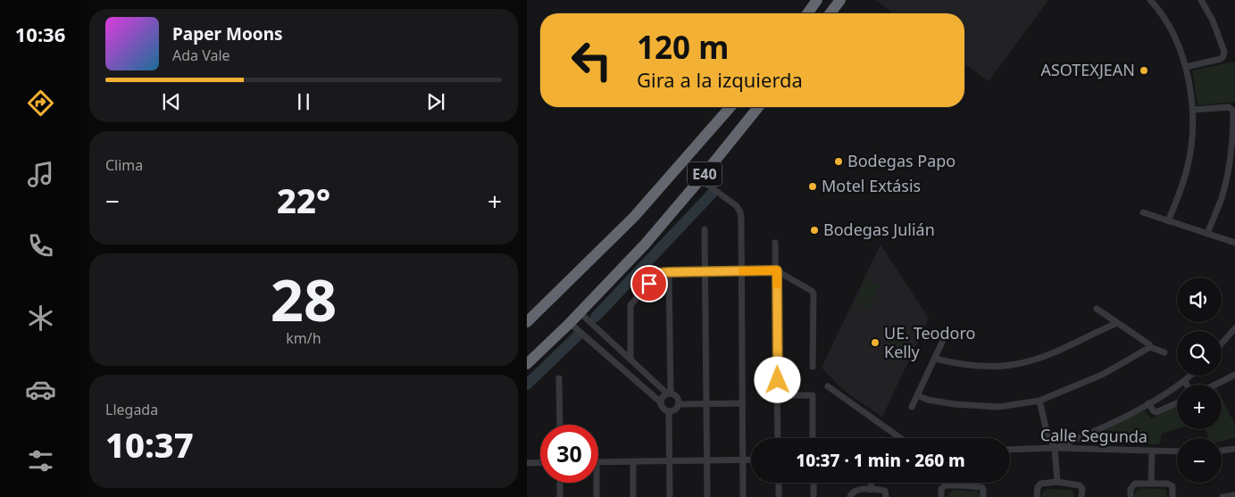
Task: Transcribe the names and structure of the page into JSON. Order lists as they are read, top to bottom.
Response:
{
  "streets": {
    "highway": ["E40"],
    "street": ["Calle Segunda"]
  },
  "places": [
    "ASOTEXJEAN",
    "Bodegas Papo",
    "Motel Extásis",
    "Bodegas Julián",
    "UE. Teodoro Kelly"
  ],
  "page": {
    "tabs": "10:36",
    "turn": ["120 m", "Gira a la izquierda"],
    "song": ["Paper Moons", "Ada Vale"],
    "tile": [
      "Clima",
      ["28", "km/h"],
      ["Llegada", "10:37"]
    ],
    "heat": ["−", "22°", "+"],
    "map_buttons": ["+", "−"],
    "limit": "30",
    "trip": "10:37 · 1 min · 260 m"
  }
}
